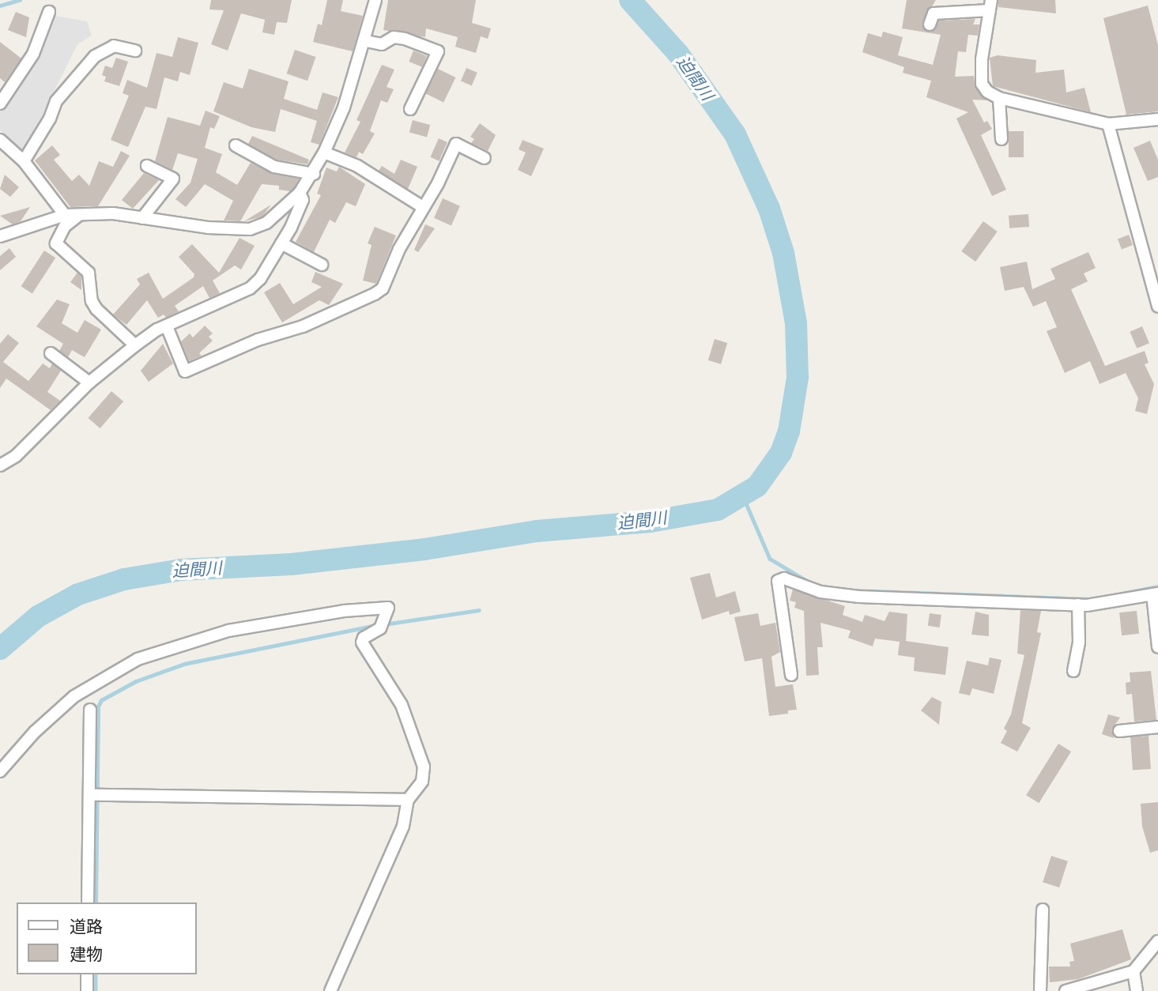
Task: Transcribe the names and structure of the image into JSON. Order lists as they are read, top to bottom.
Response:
{
  "water": ["迫間川"],
  "legend": ["道路", "建物"]
}
